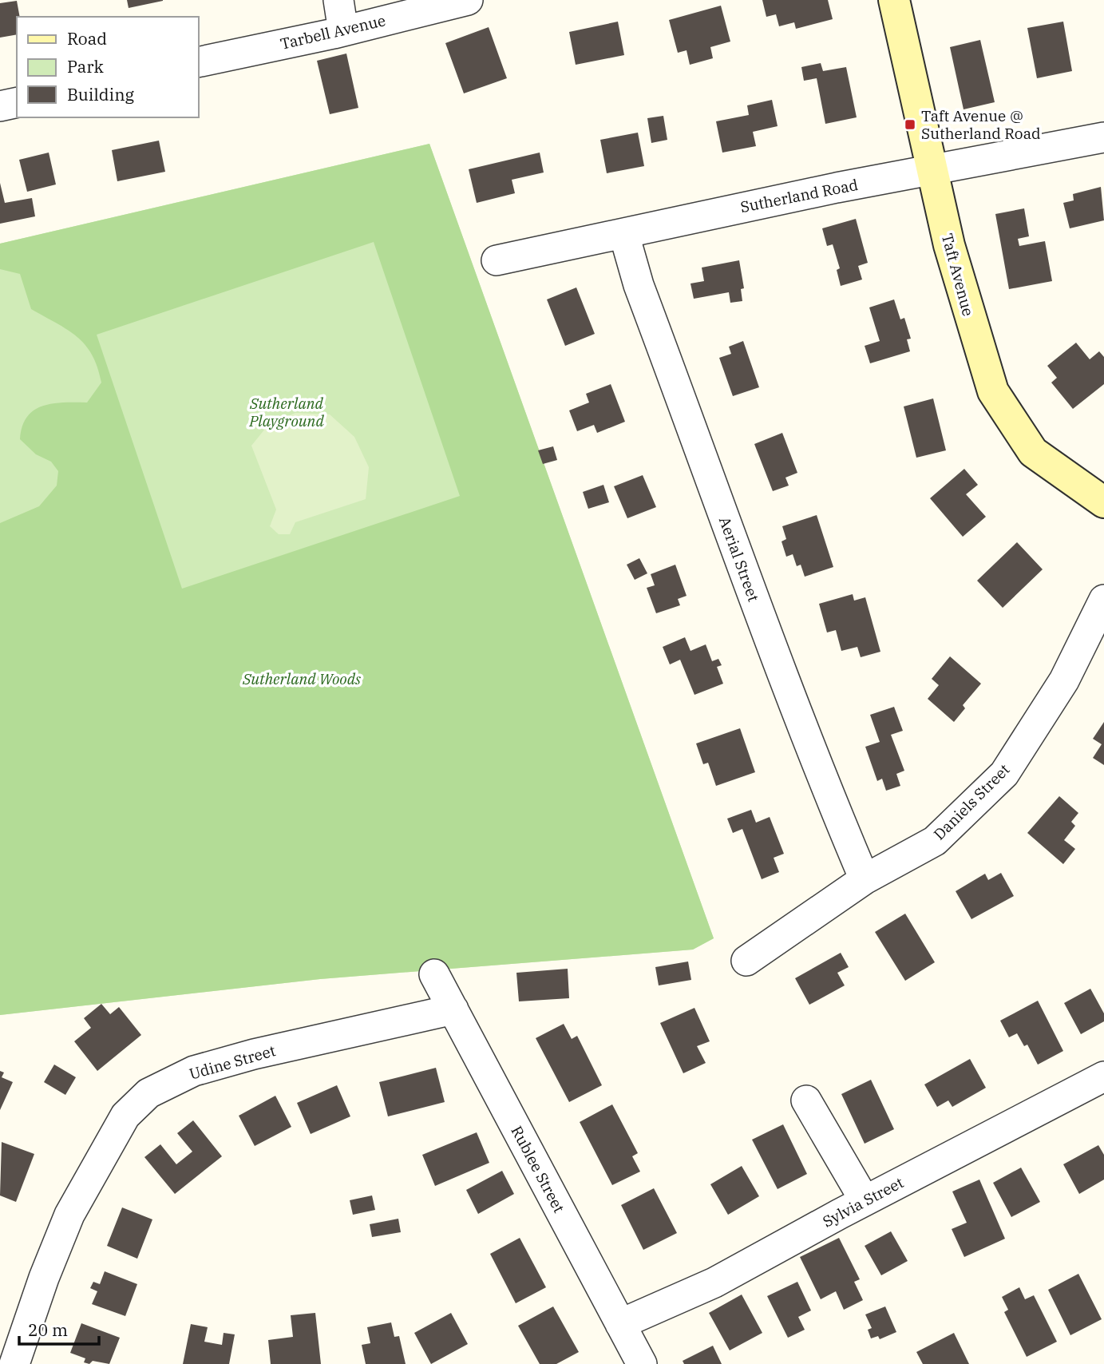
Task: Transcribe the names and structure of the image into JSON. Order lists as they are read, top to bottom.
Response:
{
  "streets": {
    "street": [
      "Tarbell Avenue",
      "Sutherland Road",
      "Taft Avenue",
      "Aerial Street",
      "Daniels Street",
      "Udine Street",
      "Rublee Street",
      "Sylvia Street"
    ]
  },
  "crossings": [
    ["Sutherland Road", "Taft Avenue"],
    ["Sutherland Road", "Aerial Street"],
    ["Aerial Street", "Daniels Street"],
    ["Udine Street", "Rublee Street"],
    ["Rublee Street", "Sylvia Street"]
  ],
  "parks": ["Sutherland Playground", "Sutherland Woods"],
  "places": {
    "transit": ["Taft Avenue @ Sutherland Road"]
  },
  "legend": ["Road", "Park", "Building"],
  "scale_bar": "20 m"
}
